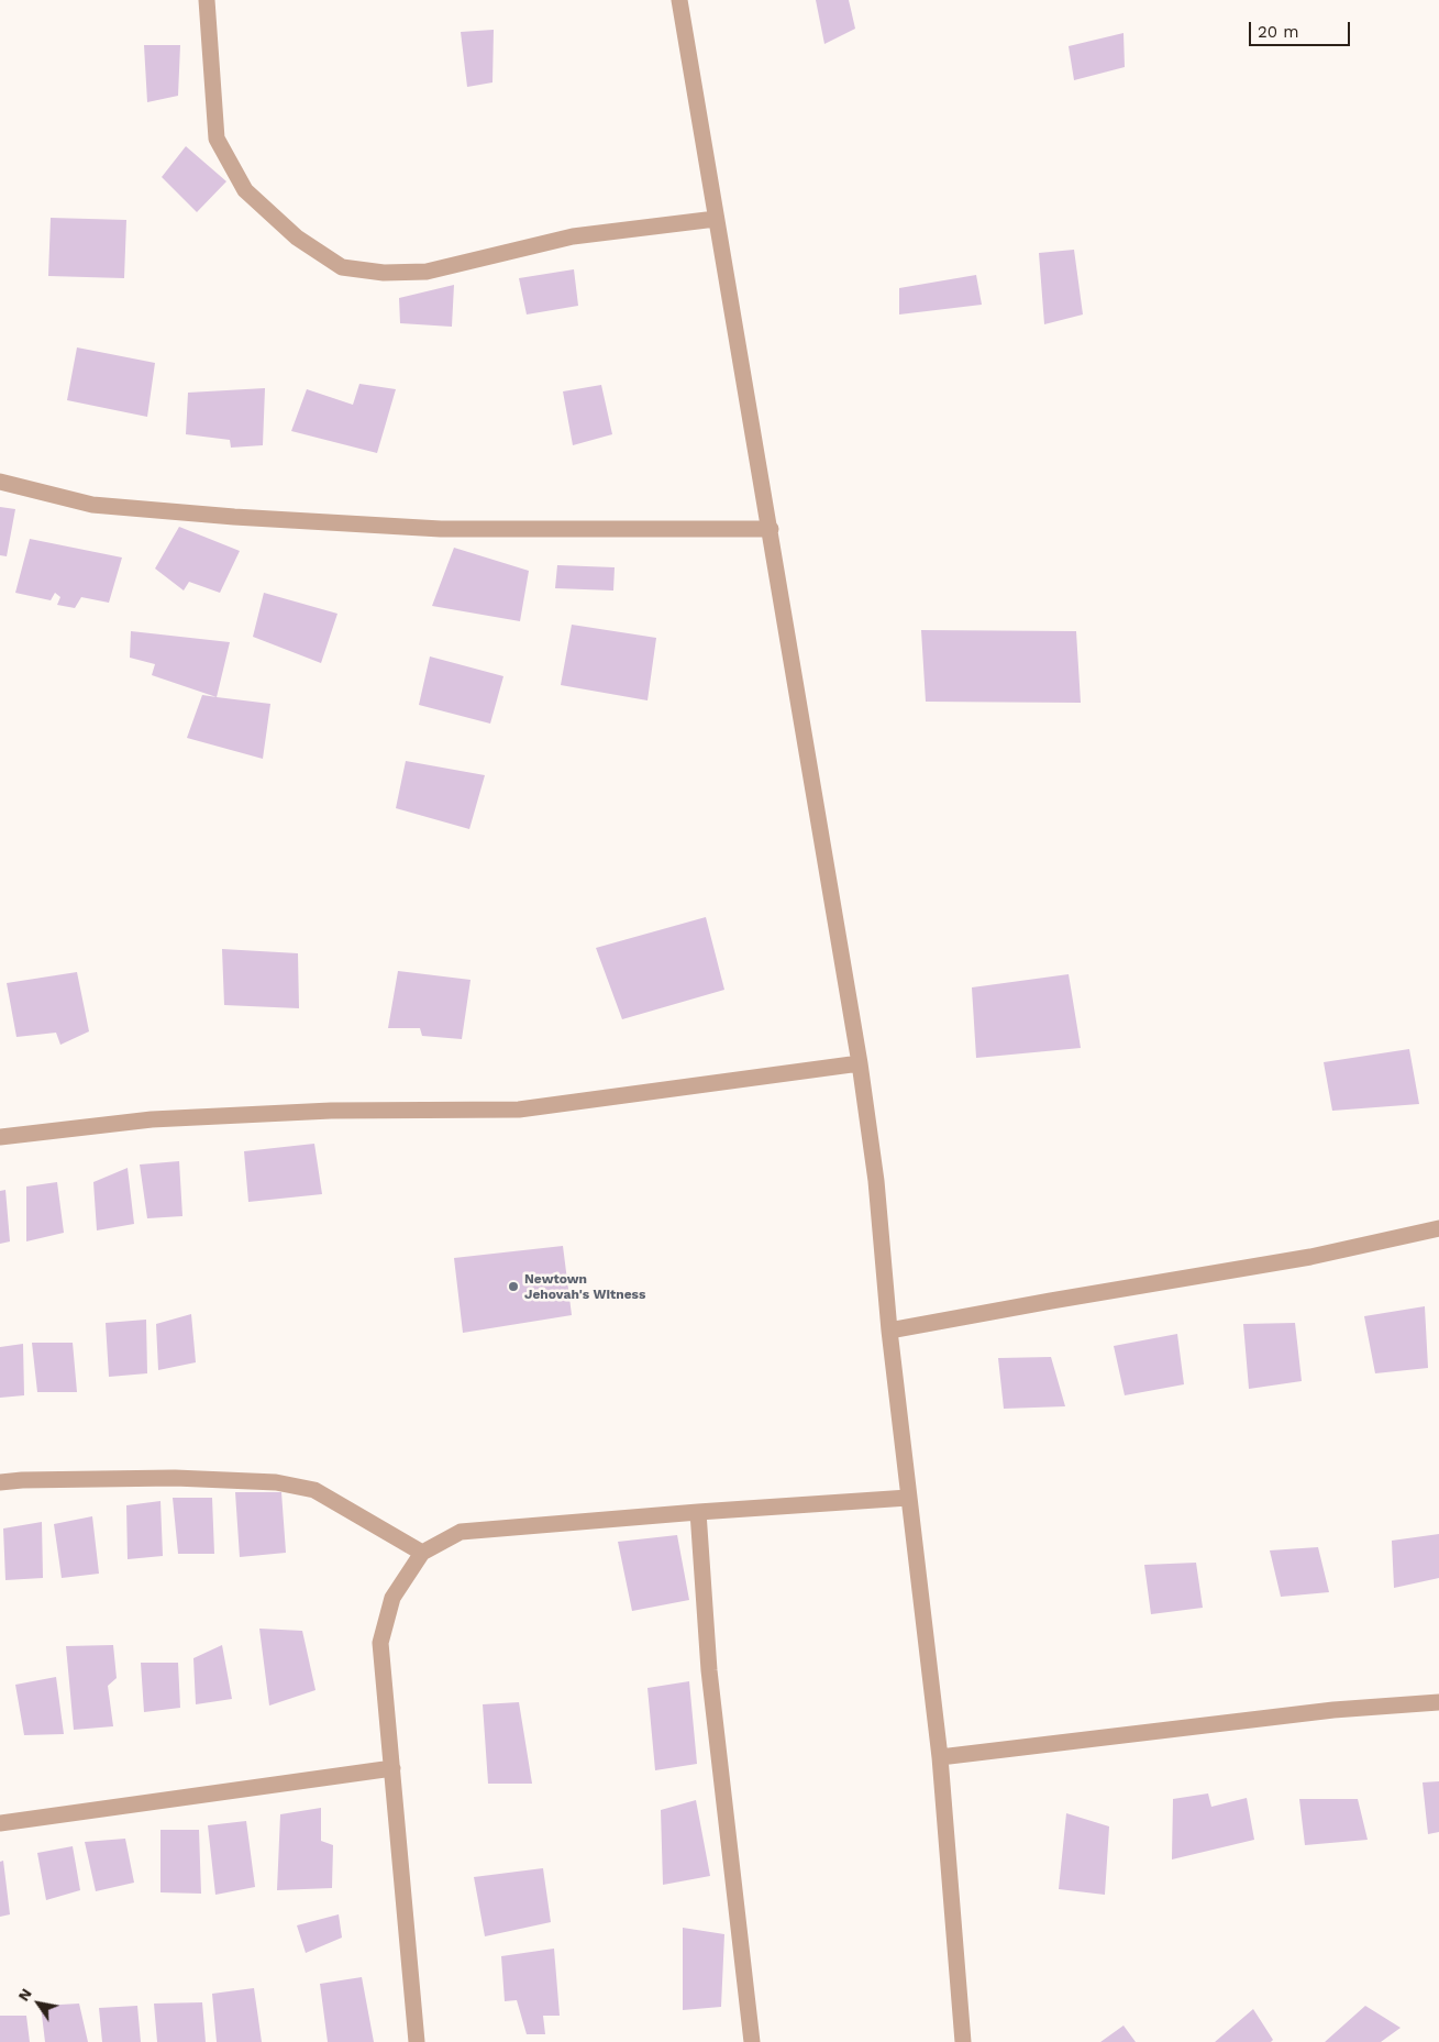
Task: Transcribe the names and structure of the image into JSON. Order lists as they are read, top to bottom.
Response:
{
  "places": ["Newtown Jehovah's Witness"],
  "scale_bar": "20 m",
  "north": "top left"
}
